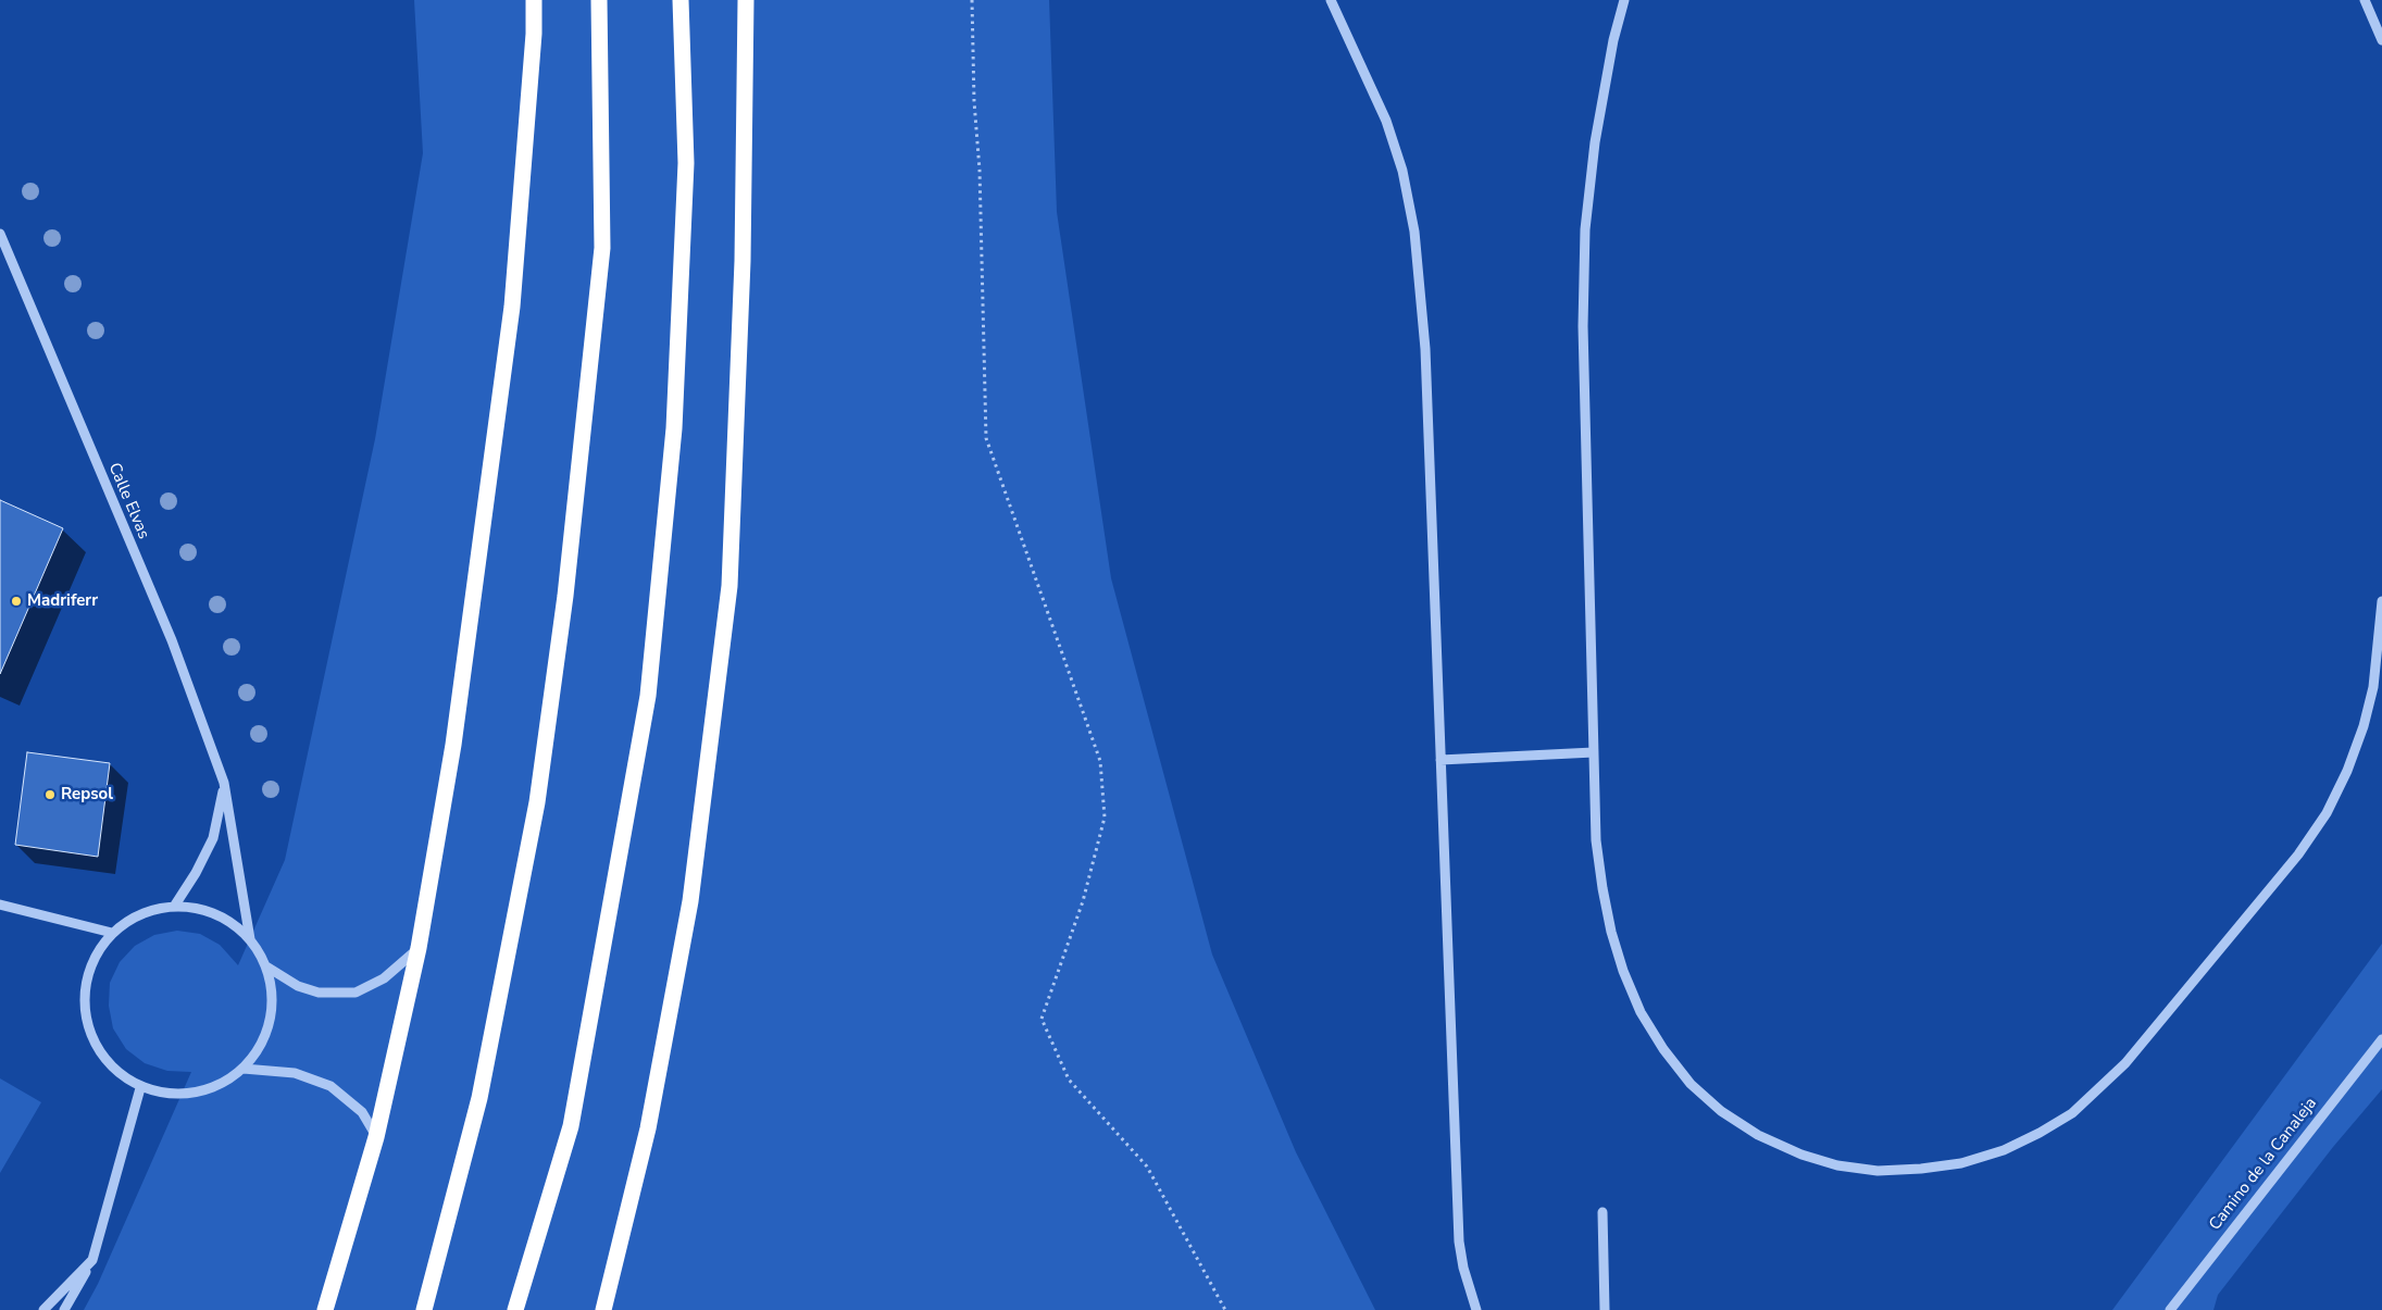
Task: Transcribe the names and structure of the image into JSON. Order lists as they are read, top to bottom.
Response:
{
  "streets": {
    "street": ["Calle Elvas", "Camino de la Canaleja"]
  },
  "places": ["Madriferr", "Repsol"]
}
